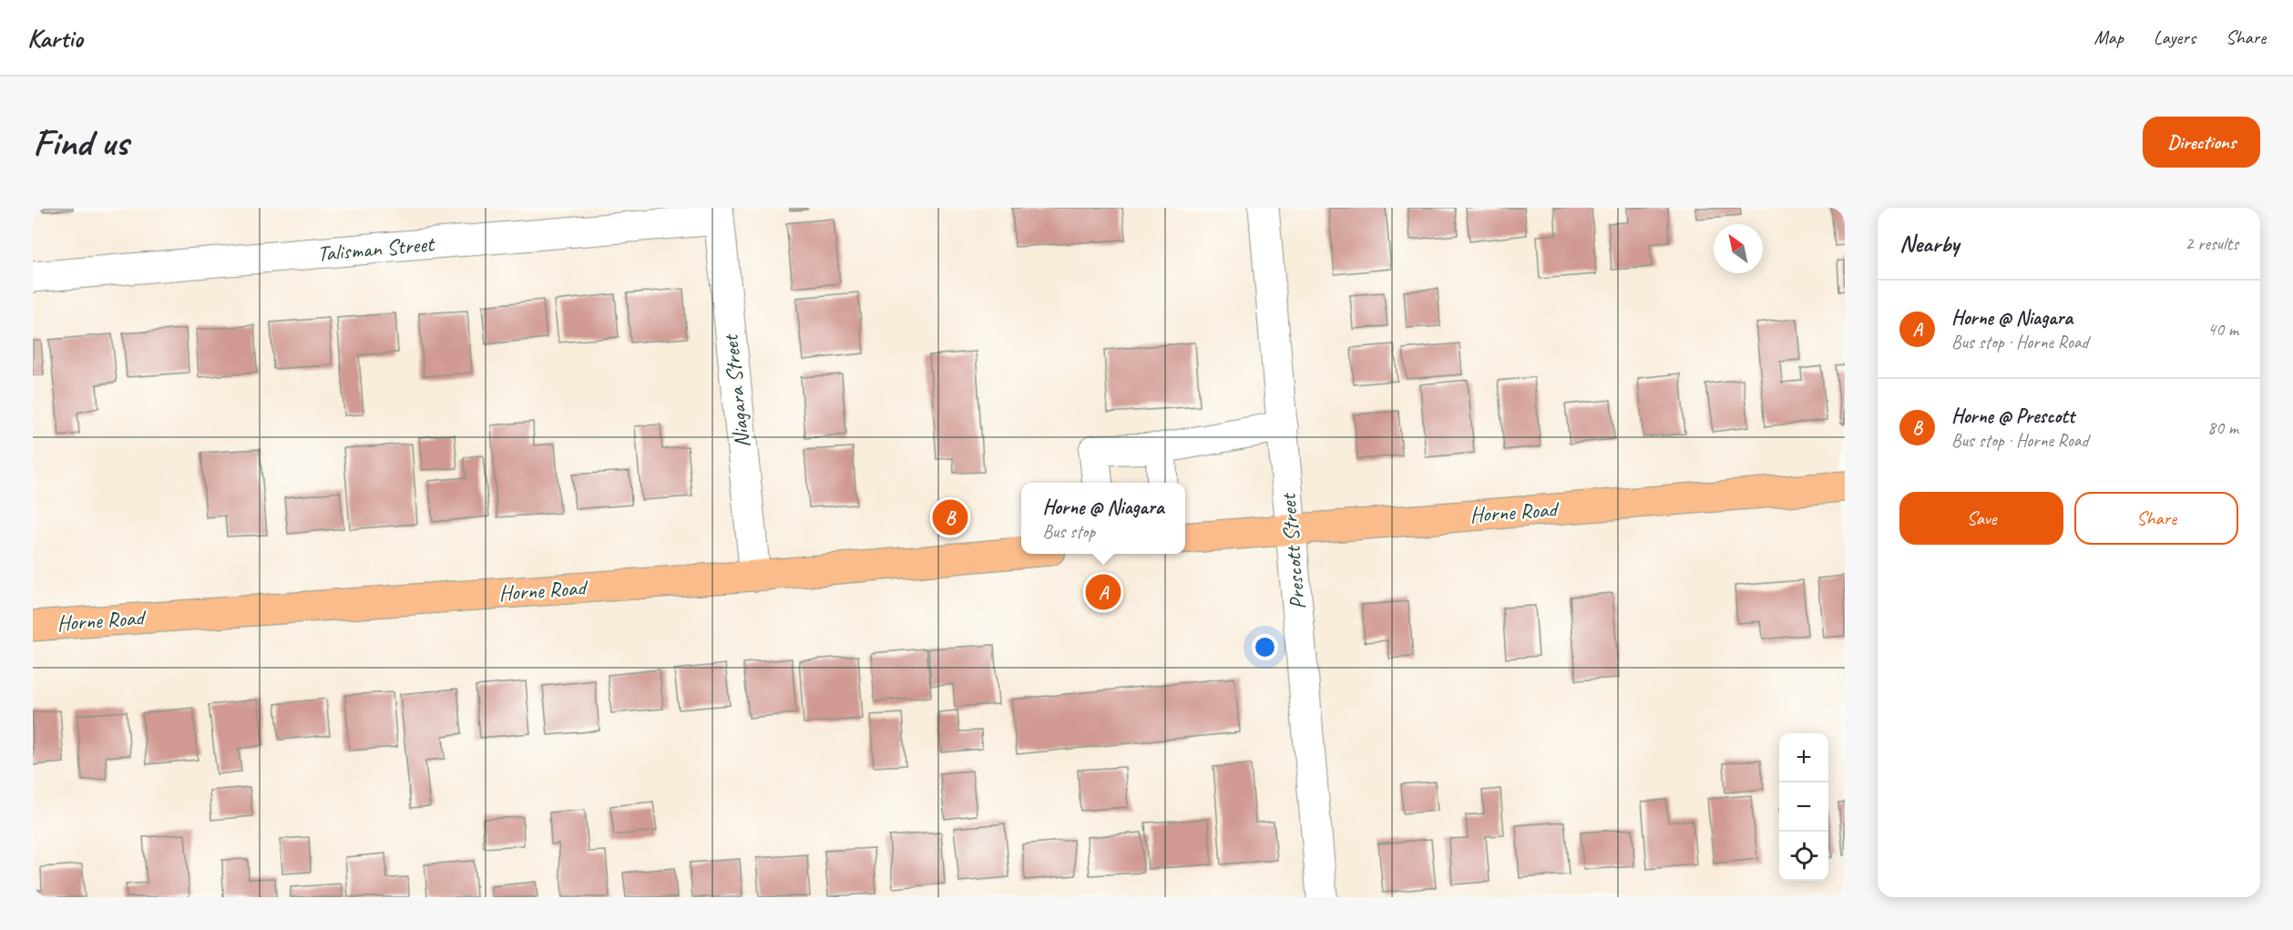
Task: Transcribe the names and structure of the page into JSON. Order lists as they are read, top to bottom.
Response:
{
  "streets": {
    "main road": ["Horne Road"],
    "street": ["Talisman Street", "Niagara Street", "Prescott Street"]
  },
  "crossings": [
    ["Talisman Street", "Niagara Street"],
    ["Niagara Street", "Horne Road"],
    ["Horne Road", "Prescott Street"]
  ],
  "north": "top left",
  "page": {
    "header": "Kartio",
    "nav": ["Map", "Layers", "Share"],
    "buttons": [
      "Directions",
      ["Save", "Share"]
    ],
    "title": "Find us",
    "heading": ["Nearby", "2 results"],
    "list": [
      {
        "mark": "A",
        "name": "Horne @ Niagara",
        "note": "Bus stop · Horne Road",
        "value": "40 m"
      },
      {
        "mark": "B",
        "name": "Horne @ Prescott",
        "note": "Bus stop · Horne Road",
        "value": "80 m"
      }
    ],
    "popup": ["Horne @ Niagara", "Bus stop"],
    "pins": ["B", "A"],
    "map_buttons": ["+", "−"]
  }
}
